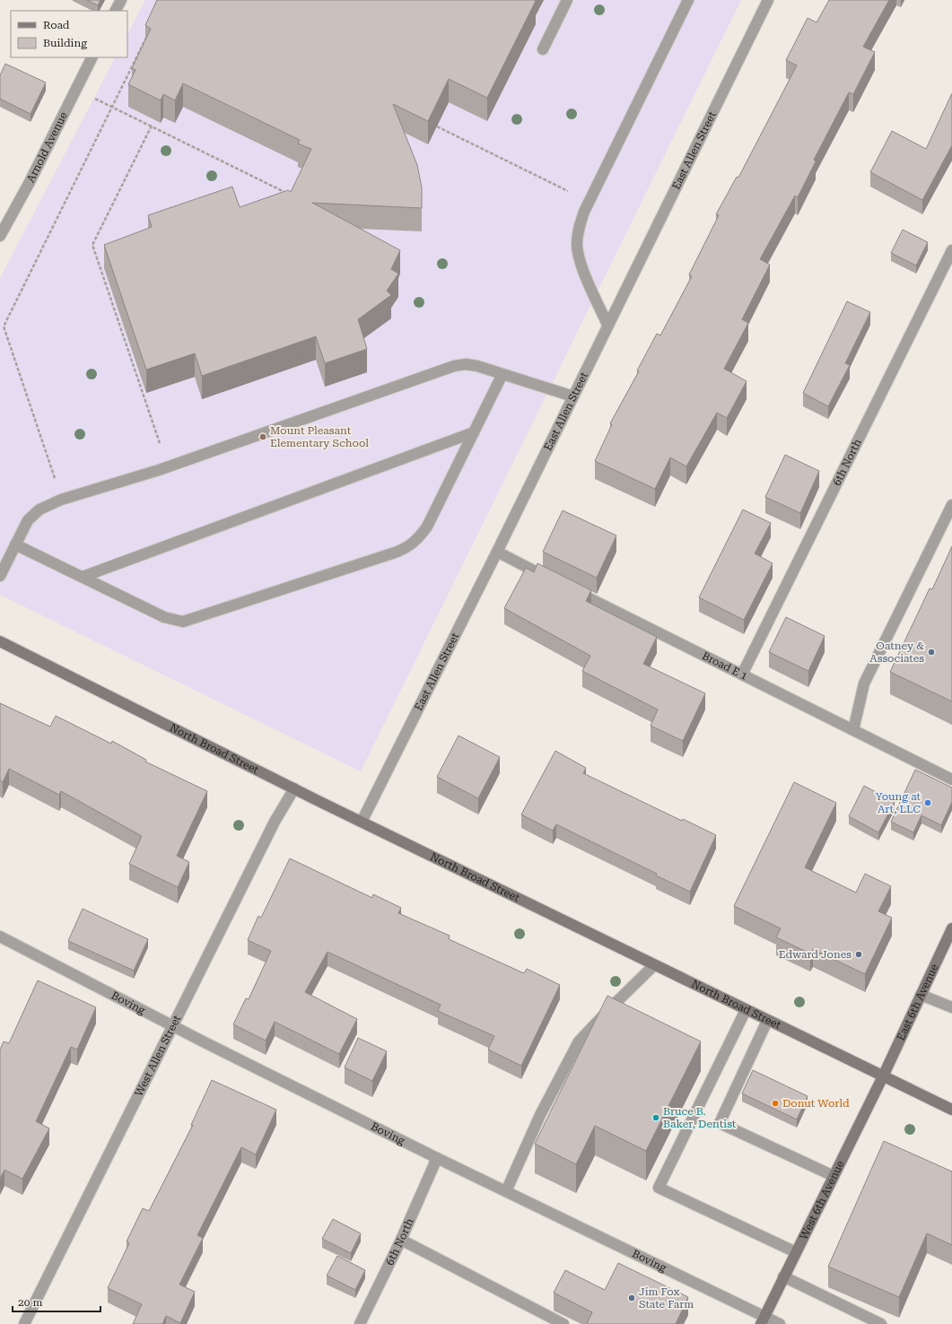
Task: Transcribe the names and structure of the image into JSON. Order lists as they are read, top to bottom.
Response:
{
  "streets": {
    "street": [
      "Arnold Avenue",
      "East Allen Street",
      "6th North",
      "Broad E 1",
      "North Broad Street",
      "Boving",
      "East 6th Avenue",
      "West Allen Street",
      "West 6th Avenue"
    ]
  },
  "crossings": [
    ["East Allen Street", "Broad E 1"],
    ["East Allen Street", "North Broad Street"],
    ["6th North", "Broad E 1"],
    ["6th North", "Boving"],
    ["North Broad Street", "East 6th Avenue"],
    ["North Broad Street", "West Allen Street"],
    ["North Broad Street", "West 6th Avenue"],
    ["Boving", "West Allen Street"],
    ["Boving", "West 6th Avenue"],
    ["East 6th Avenue", "West 6th Avenue"]
  ],
  "places": [
    "Mount Pleasant Elementary School",
    "Oatney & Associates",
    "Young at Art, LLC",
    "Edward Jones",
    "Donut World",
    "Bruce B. Baker, Dentist",
    "Jim Fox State Farm"
  ],
  "legend": ["Road", "Building"],
  "scale_bar": "20 m"
}
